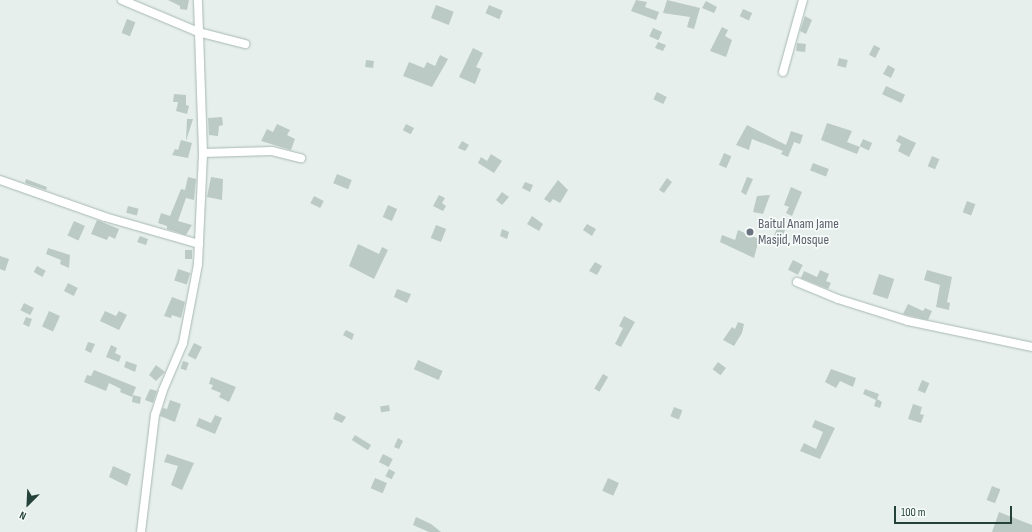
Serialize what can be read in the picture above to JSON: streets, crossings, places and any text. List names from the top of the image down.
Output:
{
  "places": ["Baitul Anam Jame Masjid, Mosque"],
  "scale_bar": "100 m",
  "north": "bottom left"
}
